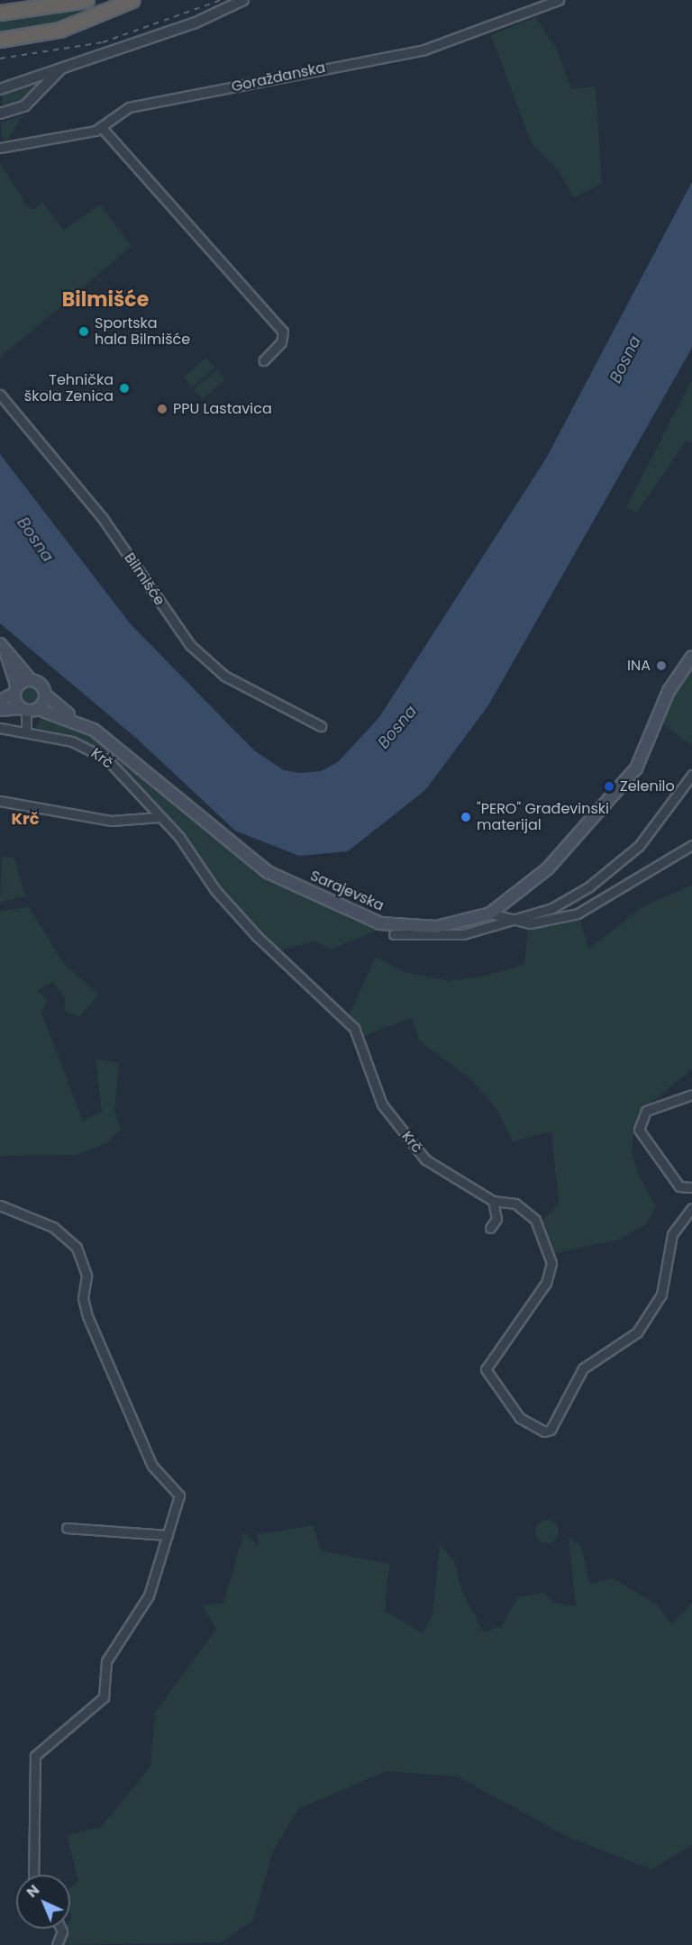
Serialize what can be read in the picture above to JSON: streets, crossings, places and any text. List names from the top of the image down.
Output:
{
  "streets": {
    "main road": ["Sarajevska"],
    "street": ["Goraždanska", "Bilmišće", "Krč"]
  },
  "districts": ["Bilmišće", "Krč"],
  "water": ["Bosna"],
  "places": [
    "Sportska hala Bilmišće",
    "Tehnička škola Zenica",
    "PPU Lastavica",
    "INA",
    "Zelenilo",
    "\"PERO\" Građevinski materijal"
  ],
  "north": "top left"
}
